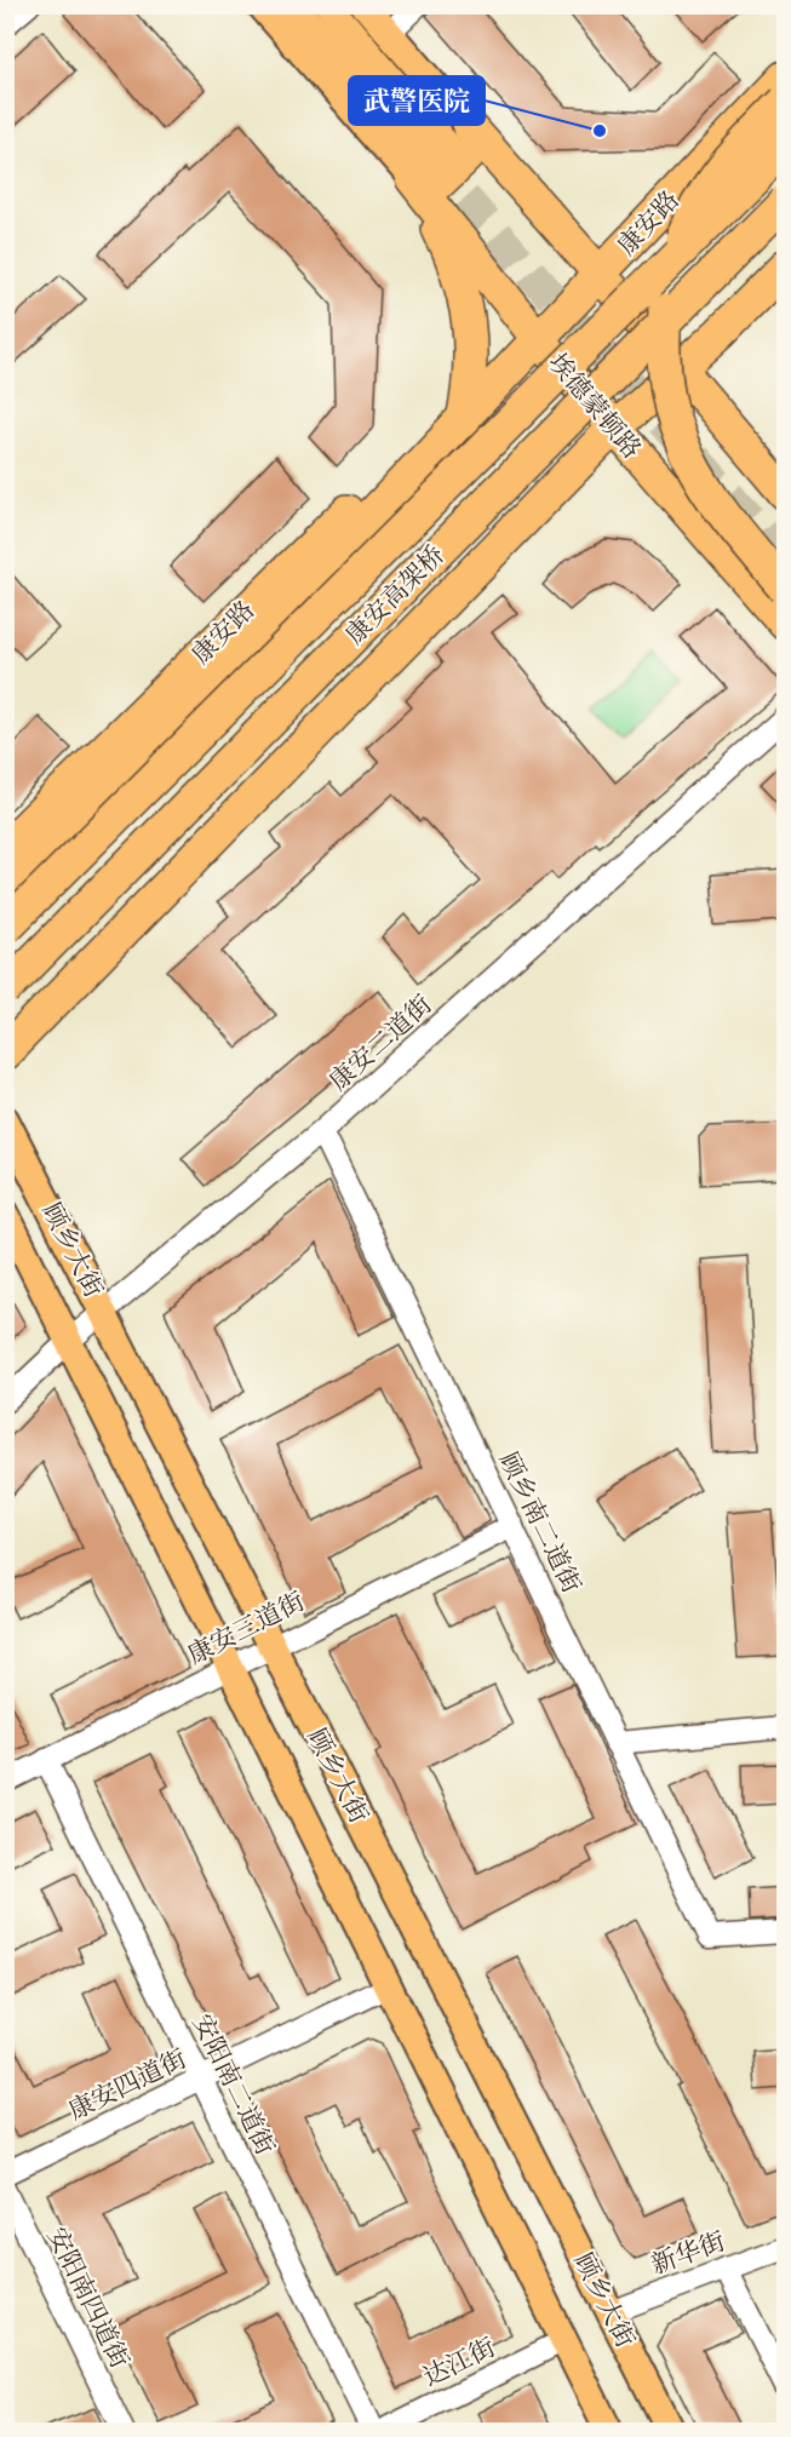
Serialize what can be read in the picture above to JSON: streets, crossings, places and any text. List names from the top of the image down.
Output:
{
  "streets": {
    "highway": ["康安路", "埃德蒙顿路", "康安高架桥"],
    "main road": ["顾乡大街"],
    "street": [
      "康安二道街",
      "顾乡南二道街",
      "康安三道街",
      "康安四道街",
      "安阳南二道街",
      "新华街",
      "安阳南四道街",
      "达江街"
    ]
  },
  "crossings": [
    ["康安路", "埃德蒙顿路"],
    ["康安二道街", "顾乡大街"],
    ["康安二道街", "顾乡南二道街"],
    ["顾乡大街", "康安三道街"],
    ["顾乡大街", "康安四道街"],
    ["顾乡大街", "新华街"],
    ["顾乡大街", "达江街"],
    ["顾乡南二道街", "康安三道街"],
    ["康安三道街", "安阳南二道街"],
    ["康安四道街", "安阳南二道街"]
  ],
  "places": ["武警医院"]
}
